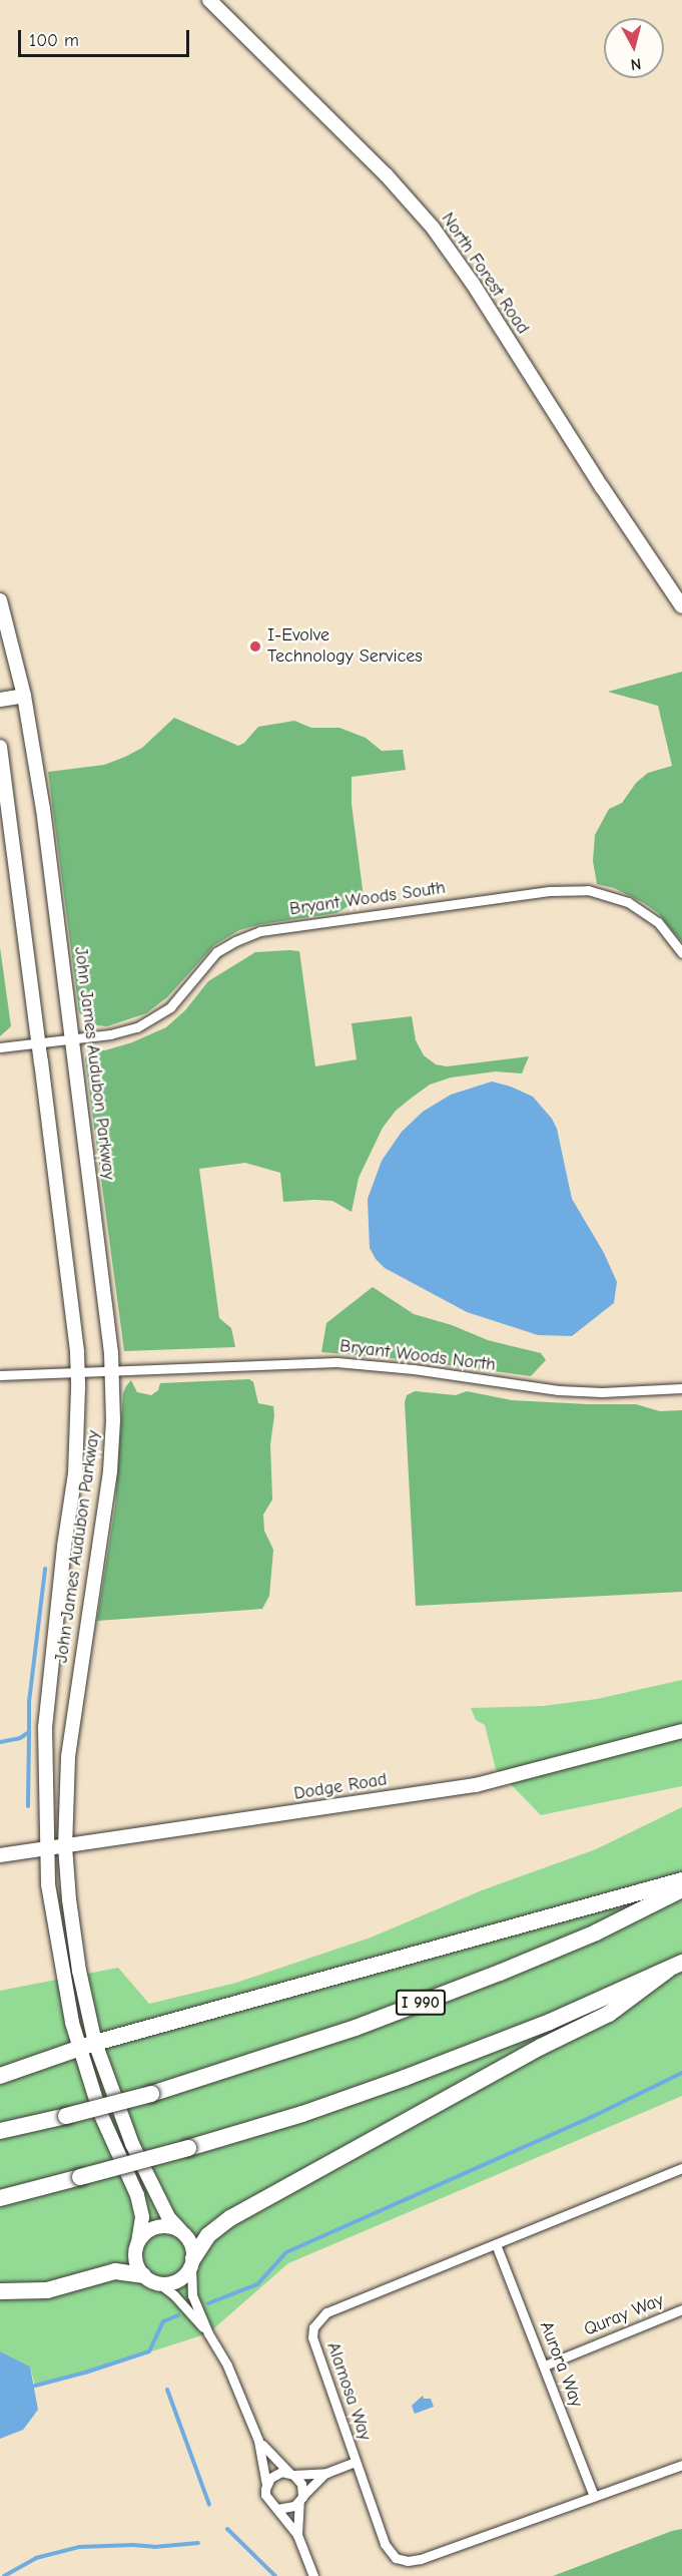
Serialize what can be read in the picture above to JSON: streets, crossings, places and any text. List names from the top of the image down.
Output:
{
  "streets": {
    "highway": ["I 990"],
    "main road": ["North Forest Road", "John James Audubon Parkway", "Dodge Road"],
    "street": [
      "Bryant Woods South",
      "Bryant Woods North",
      "Quray Way",
      "Aurora Way",
      "Alamosa Way"
    ]
  },
  "crossings": [
    ["Bryant Woods South", "John James Audubon Parkway"],
    ["John James Audubon Parkway", "Bryant Woods North"],
    ["John James Audubon Parkway", "Dodge Road"],
    ["Quray Way", "Aurora Way"],
    ["Aurora Way", "Alamosa Way"]
  ],
  "places": ["I-Evolve Technology Services"],
  "scale_bar": "100 m",
  "north": "bottom"
}
